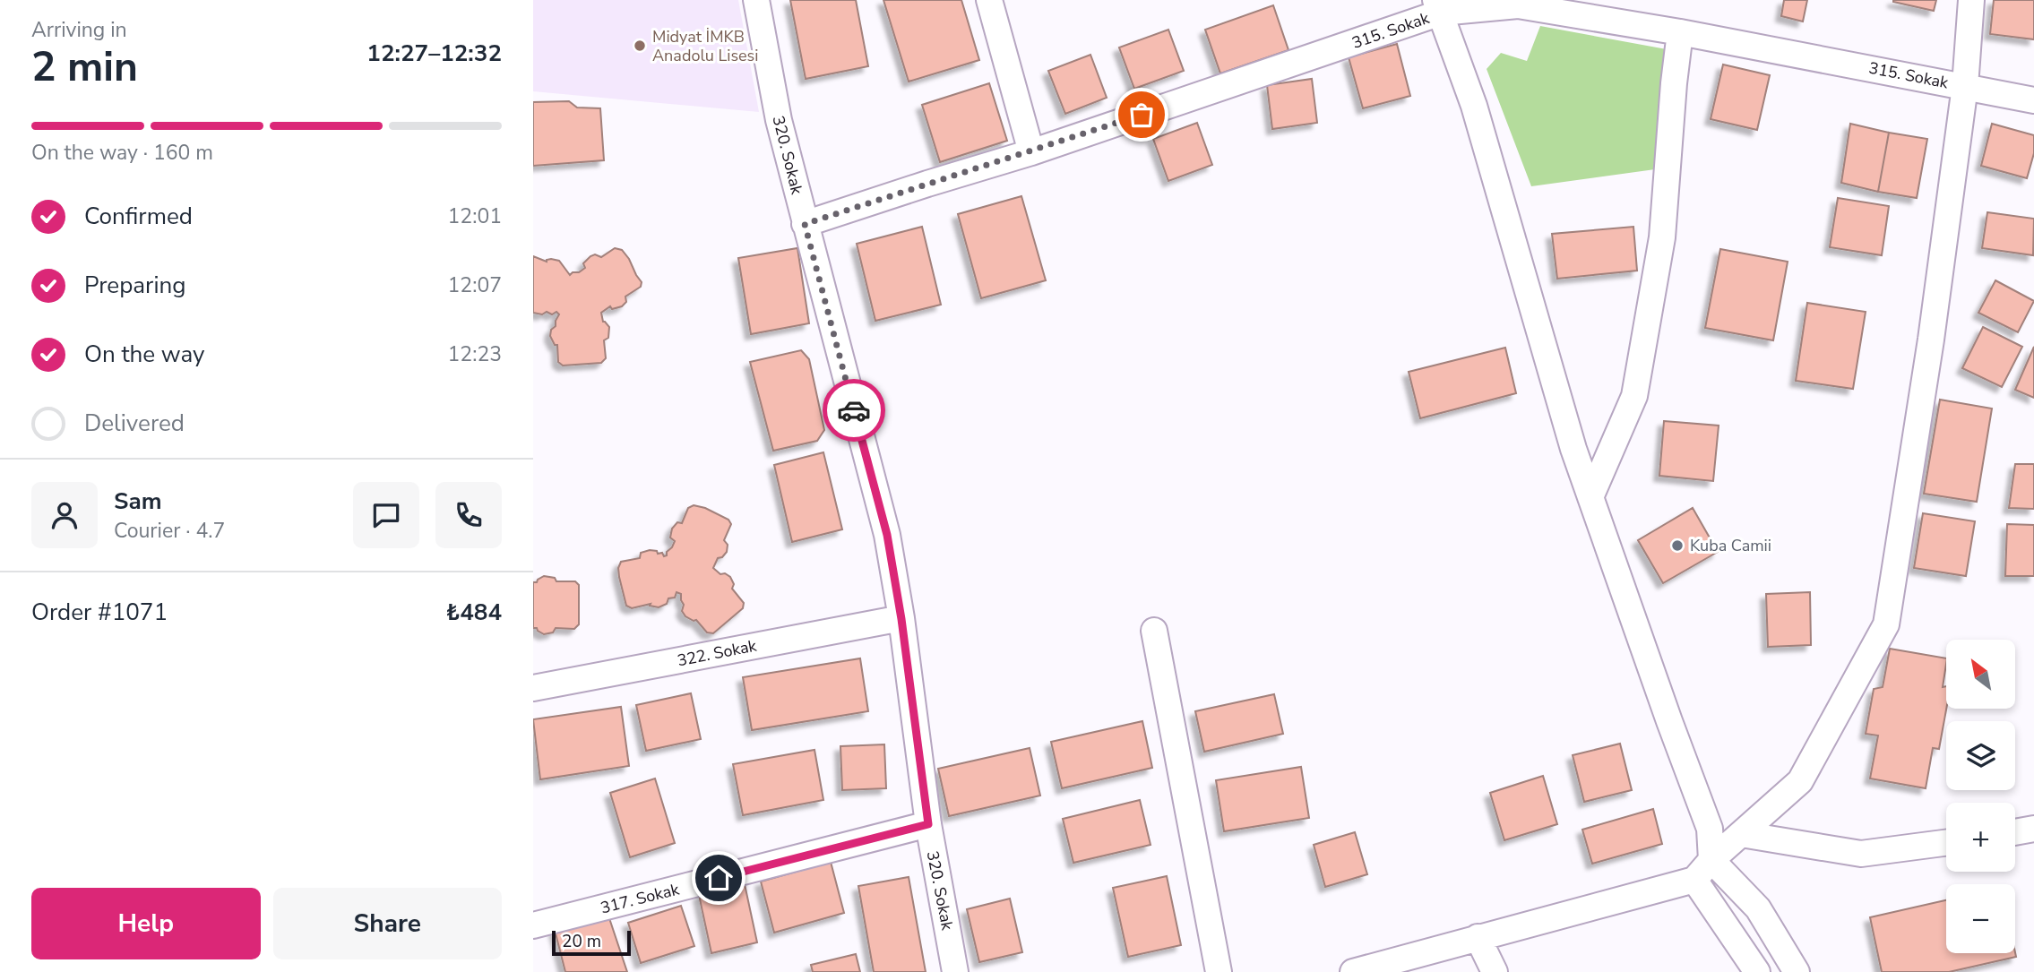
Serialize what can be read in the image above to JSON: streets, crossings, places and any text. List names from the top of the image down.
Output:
{
  "streets": {
    "street": [
      "315. Sokak",
      "320. Sokak",
      "322. Sokak",
      "317. Sokak"
    ]
  },
  "crossings": [
    ["315. Sokak", "320. Sokak"],
    ["320. Sokak", "322. Sokak"],
    ["320. Sokak", "317. Sokak"]
  ],
  "places": ["Midyat İMKB Anadolu Lisesi", "Kuba Camii"],
  "scale_bar": "20 m",
  "north": "top left",
  "page": {
    "heading": ["2 min", "Arriving in", "12:27–12:32"],
    "panel": [
      "Sam",
      "Courier · 4.7",
      "Order #1071",
      "₺484"
    ],
    "bar": "On the way · 160 m",
    "list": [
      ["Confirmed", "12:01"],
      ["Preparing", "12:07"],
      ["On the way", "12:23"],
      "Delivered"
    ],
    "map_buttons": ["+", "−"],
    "buttons": ["Help", "Share"],
    "scale": "20 m"
  }
}
